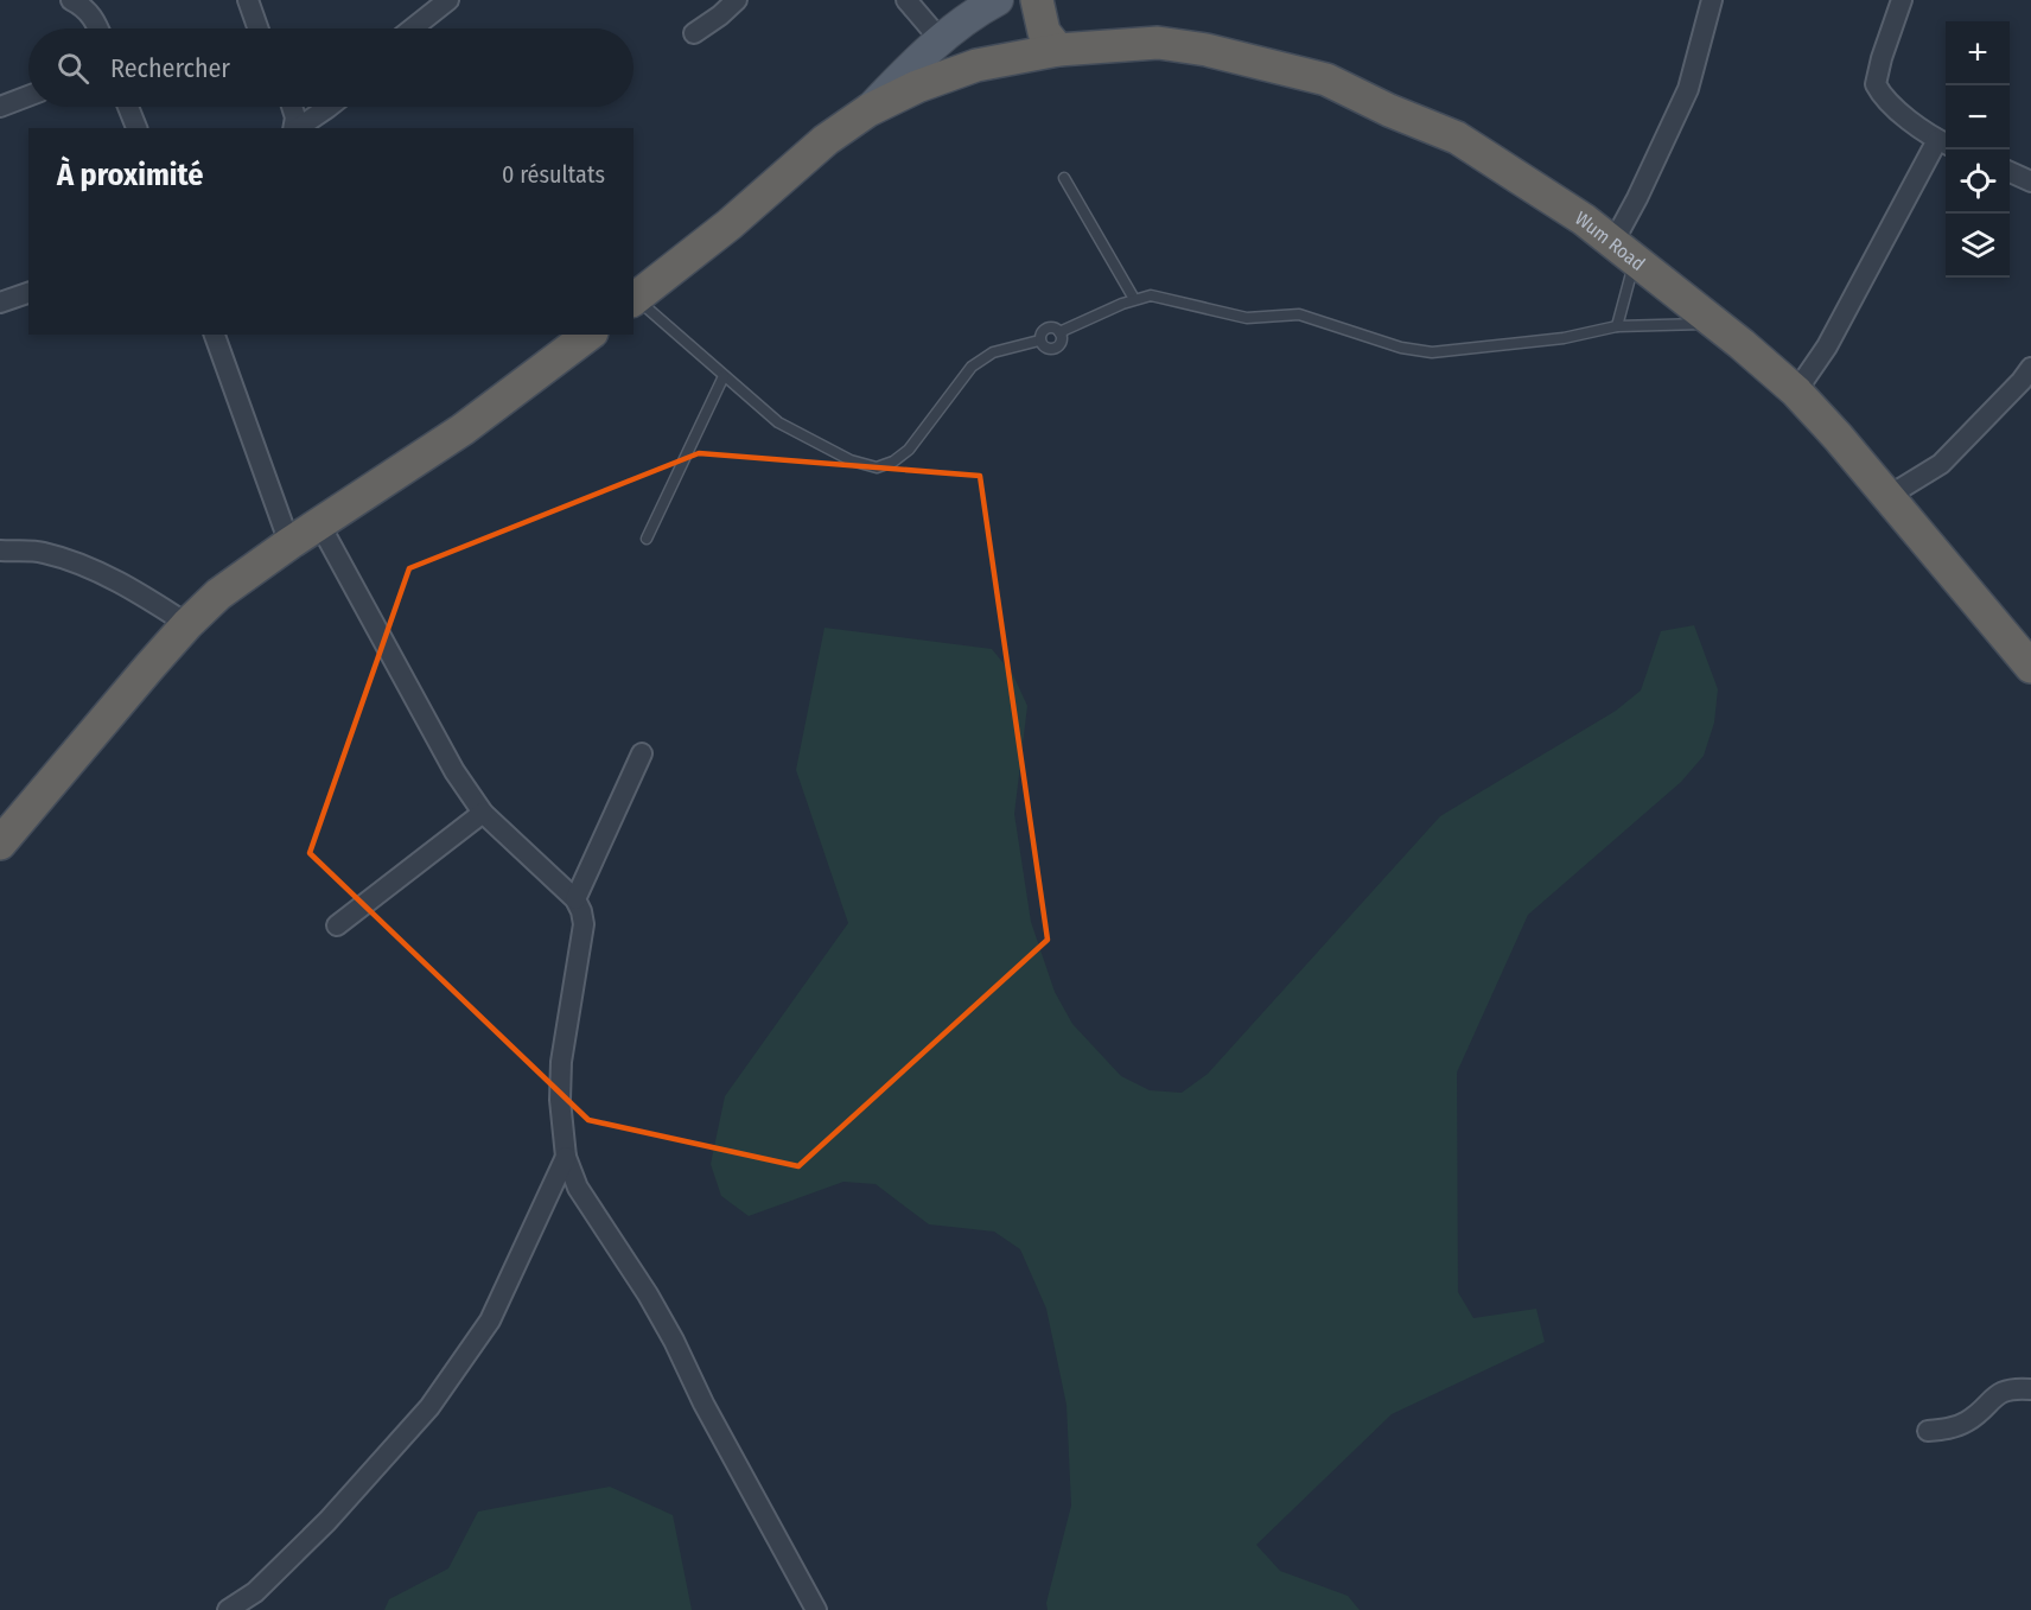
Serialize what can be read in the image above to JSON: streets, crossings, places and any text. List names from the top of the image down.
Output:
{
  "streets": {
    "highway": ["Wum Road"]
  },
  "page": {
    "map_buttons": ["+", "−"],
    "search": "Rechercher",
    "heading": ["À proximité", "0 résultats"]
  }
}
